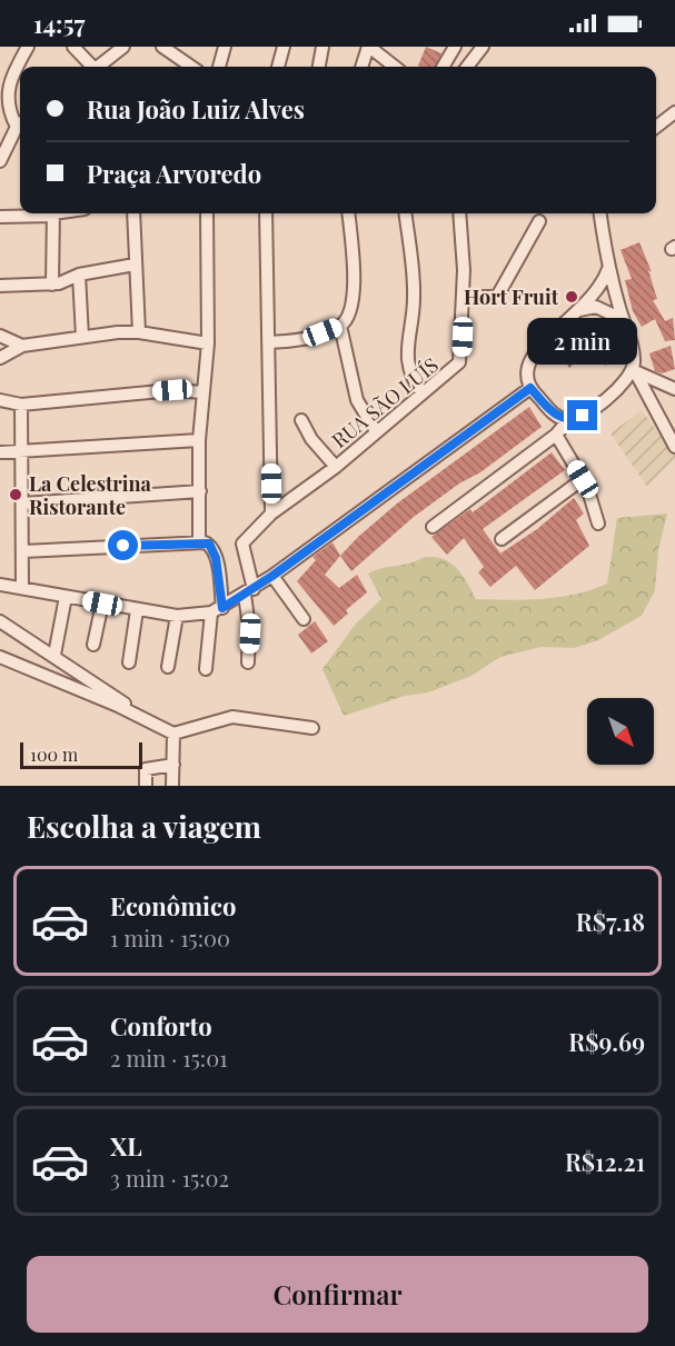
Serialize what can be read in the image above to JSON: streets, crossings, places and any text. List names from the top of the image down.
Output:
{
  "streets": {
    "street": ["RUA SÃO LUÍS"]
  },
  "places": ["Hort Fruit", "La Celestrina Ristorante"],
  "scale_bar": "100 m",
  "north": "bottom right",
  "page": {
    "status": "14:57",
    "banner": ["Rua João Luiz Alves", "Praça Arvoredo"],
    "bubble": "2 min",
    "scale": "100 m",
    "heading": "Escolha a viagem",
    "list": [
      {
        "name": "Econômico",
        "note": "1 min · 15:00",
        "value": "R$7.18"
      },
      {
        "name": "Conforto",
        "note": "2 min · 15:01",
        "value": "R$9.69"
      },
      {
        "name": "XL",
        "note": "3 min · 15:02",
        "value": "R$12.21"
      }
    ],
    "buttons": "Confirmar"
  }
}
